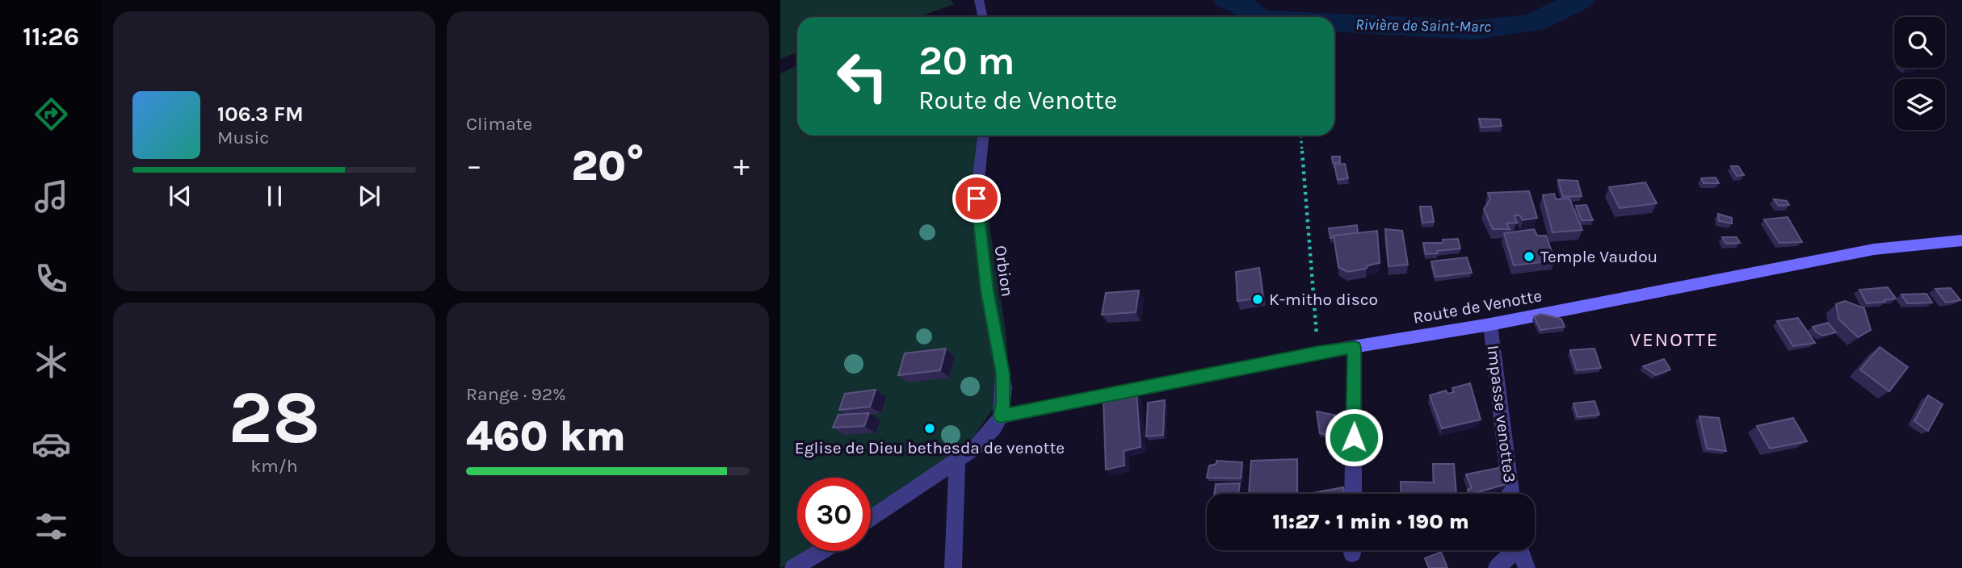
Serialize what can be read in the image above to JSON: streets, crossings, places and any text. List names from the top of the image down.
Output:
{
  "streets": {
    "street": ["Orbion", "Route de Venotte", "Impasse venotte3"]
  },
  "crossings": [
    ["Orbion", "Route de Venotte"],
    ["Route de Venotte", "Impasse venotte3"]
  ],
  "districts": ["VENOTTE"],
  "water": ["Rivière de Saint-Marc"],
  "places": ["Temple Vaudou", "K-mitho disco", "Eglise de Dieu bethesda de venotte"],
  "page": {
    "tabs": "11:26",
    "tile": [
      "Climate",
      ["28", "km/h"],
      ["Range · 92%", "460 km"]
    ],
    "turn": ["20 m", "Route de Venotte"],
    "song": ["106.3 FM", "Music"],
    "heat": ["−", "20°", "+"],
    "limit": "30",
    "trip": "11:27 · 1 min · 190 m"
  }
}
